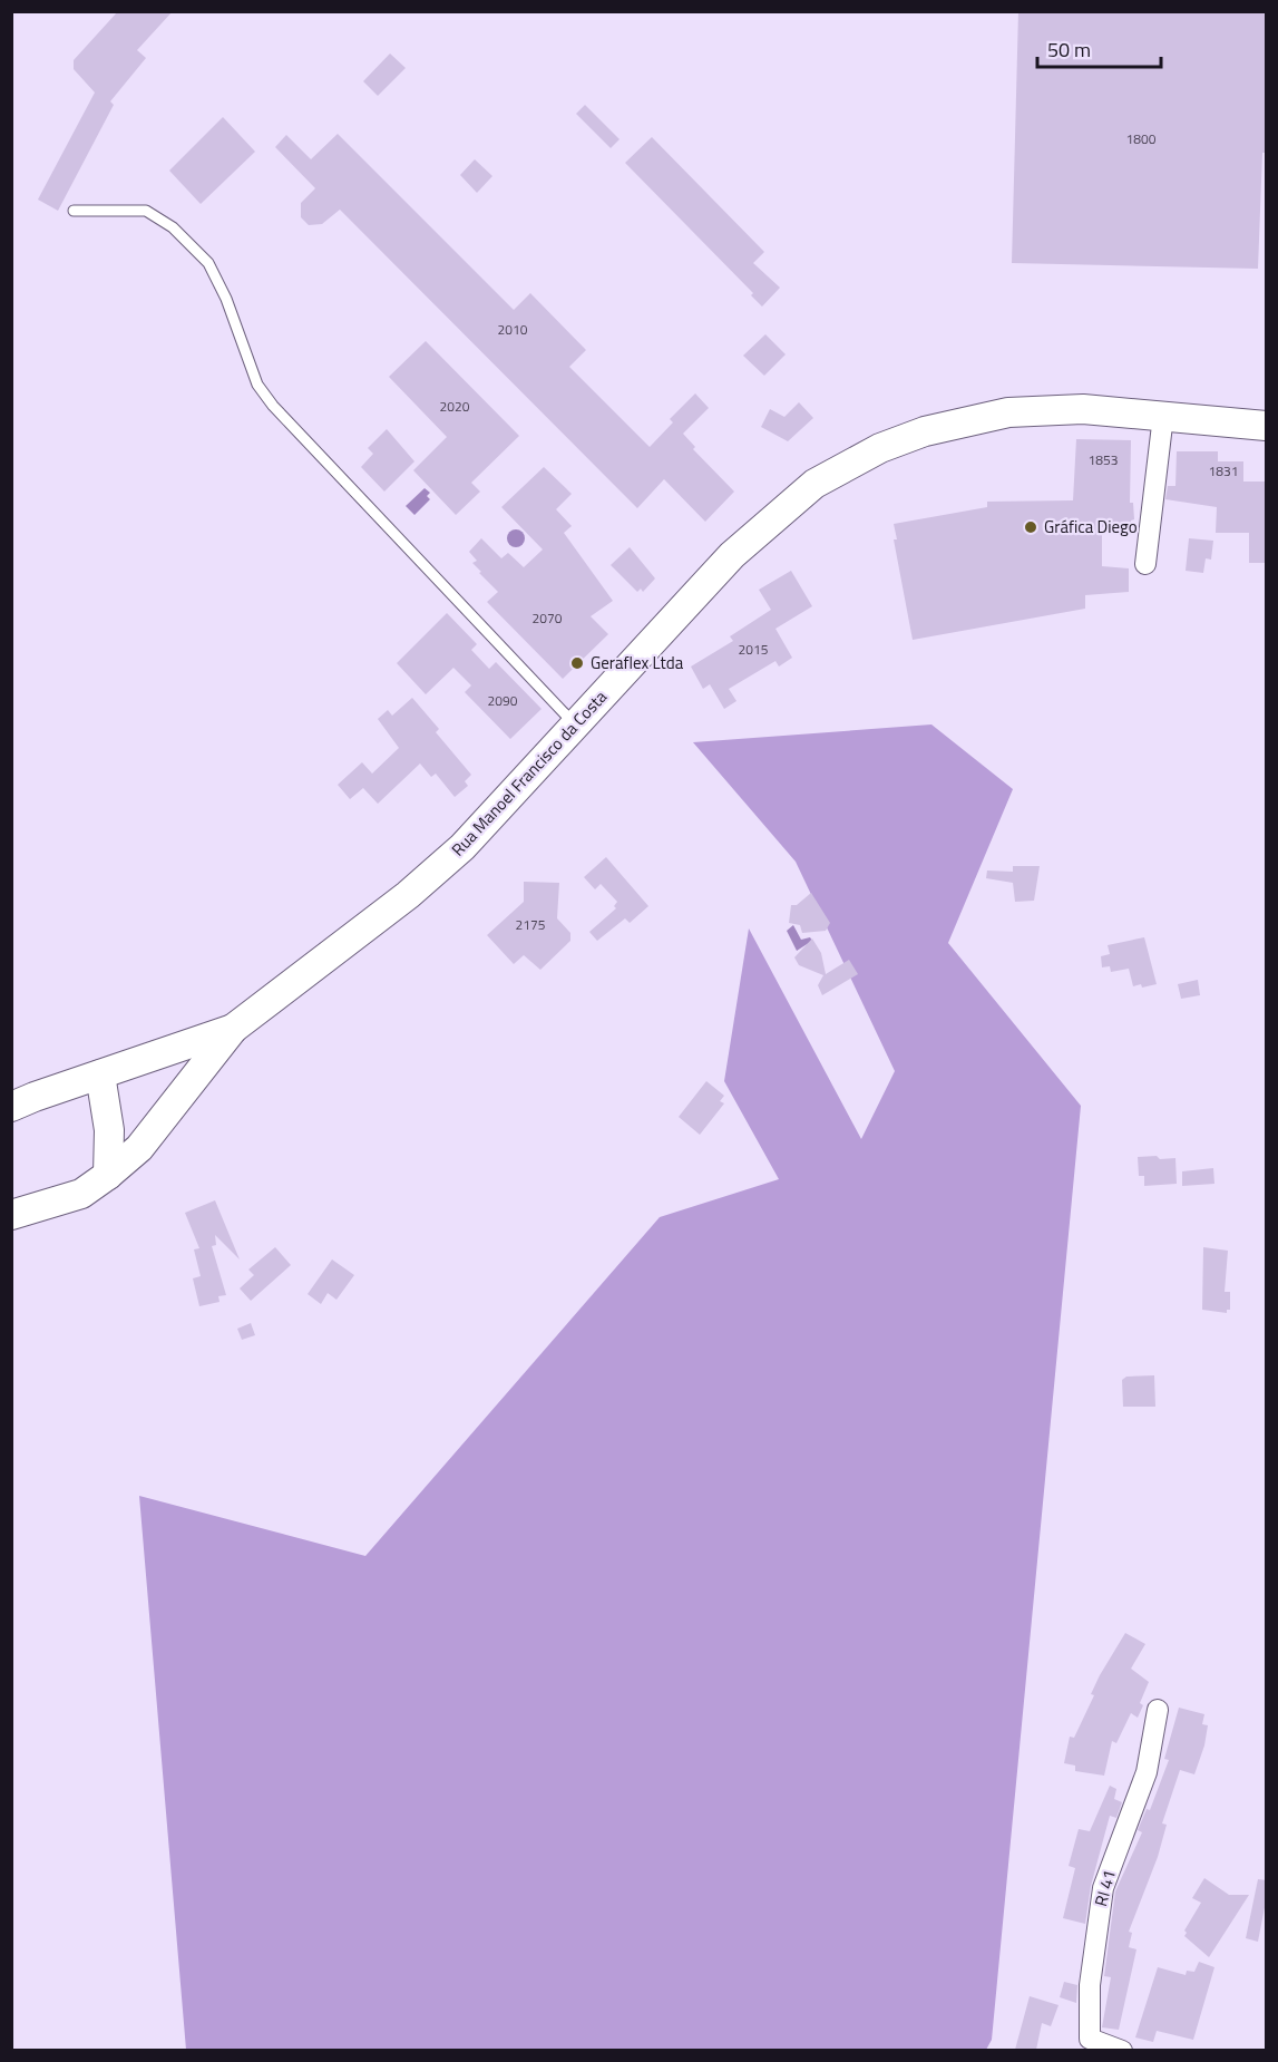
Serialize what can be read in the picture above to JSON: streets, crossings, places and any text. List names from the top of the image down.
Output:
{
  "streets": {
    "main road": ["Rua Manoel Francisco da Costa"],
    "street": ["RI 41"]
  },
  "places": ["Gráfica Diego", "Geraflex Ltda"],
  "house_numbers": [
    "1800",
    "2010",
    "2020",
    "1853",
    "1831",
    "2070",
    "2015",
    "2090",
    "2175"
  ],
  "scale_bar": "50 m"
}
